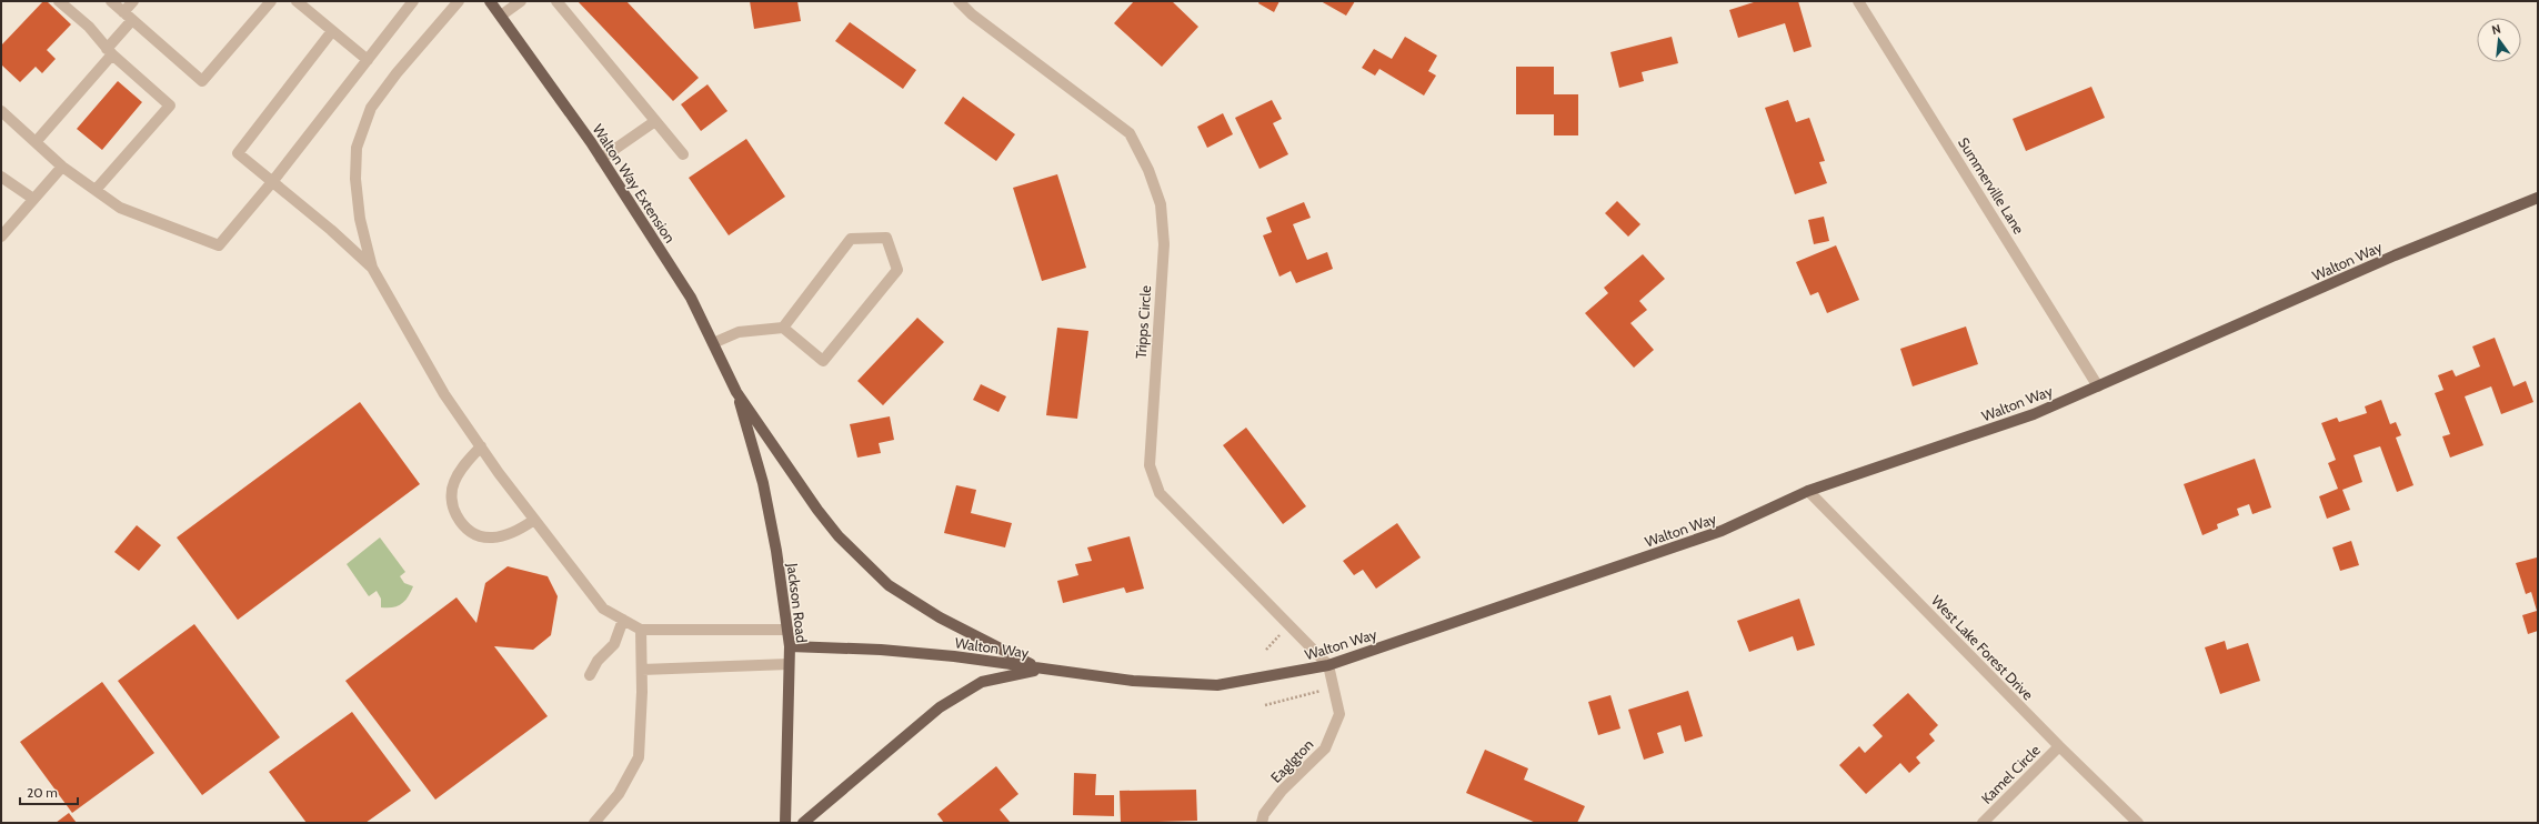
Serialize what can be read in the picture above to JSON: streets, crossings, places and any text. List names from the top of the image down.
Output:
{
  "streets": {
    "main road": ["Walton Way Extension", "Walton Way", "Jackson Road"],
    "street": [
      "Summerville Lane",
      "Tripps Circle",
      "West Lake Forest Drive",
      "Eaglgton",
      "Kamel Circle"
    ]
  },
  "crossings": [
    ["Walton Way Extension", "Jackson Road"],
    ["Summerville Lane", "Walton Way"],
    ["Walton Way", "Tripps Circle"],
    ["Walton Way", "Jackson Road"],
    ["Walton Way", "West Lake Forest Drive"],
    ["Walton Way", "Eaglgton"],
    ["Tripps Circle", "Eaglgton"],
    ["West Lake Forest Drive", "Kamel Circle"]
  ],
  "scale_bar": "20 m",
  "north": "top"
}
